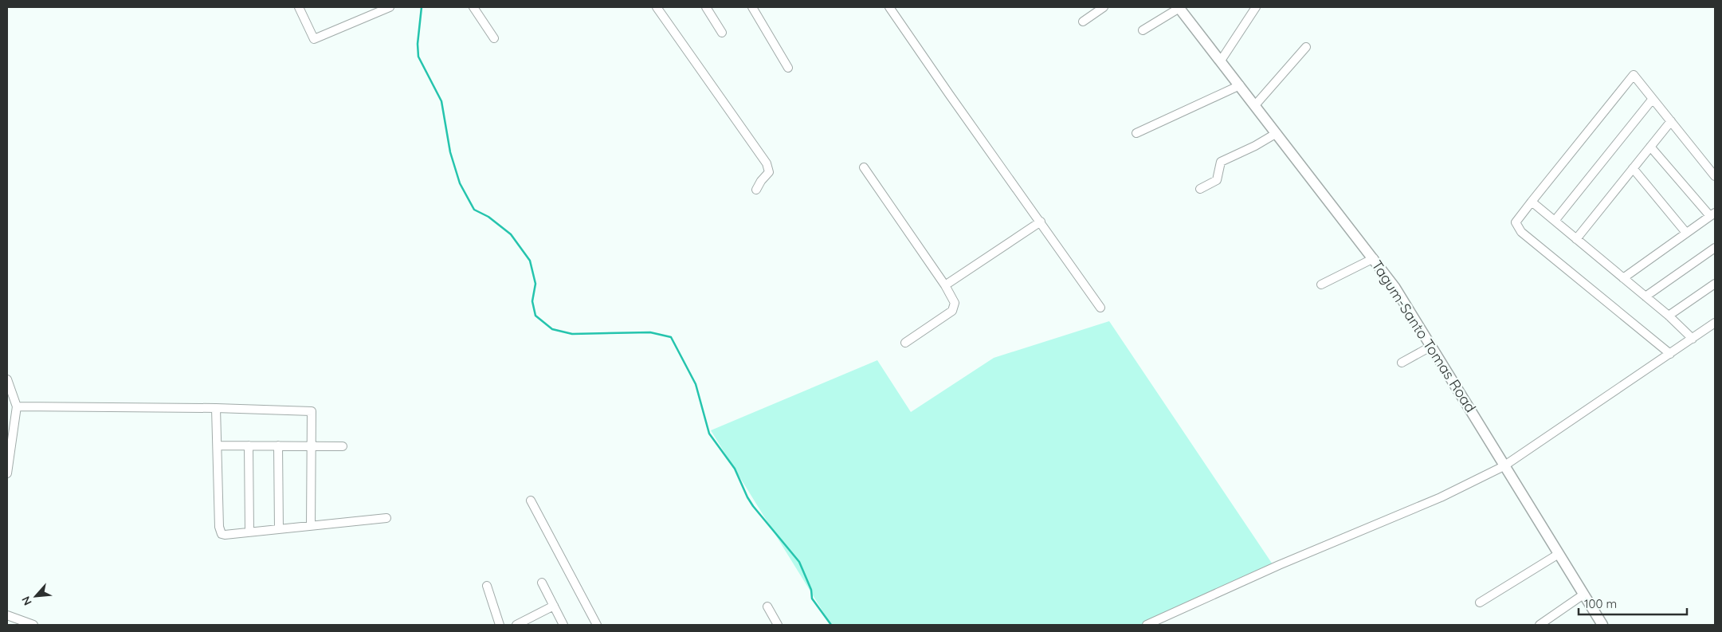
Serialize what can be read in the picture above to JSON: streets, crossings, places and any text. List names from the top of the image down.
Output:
{
  "streets": {
    "main road": ["Tagum-Santo Tomas Road"]
  },
  "scale_bar": "100 m",
  "north": "bottom left"
}
